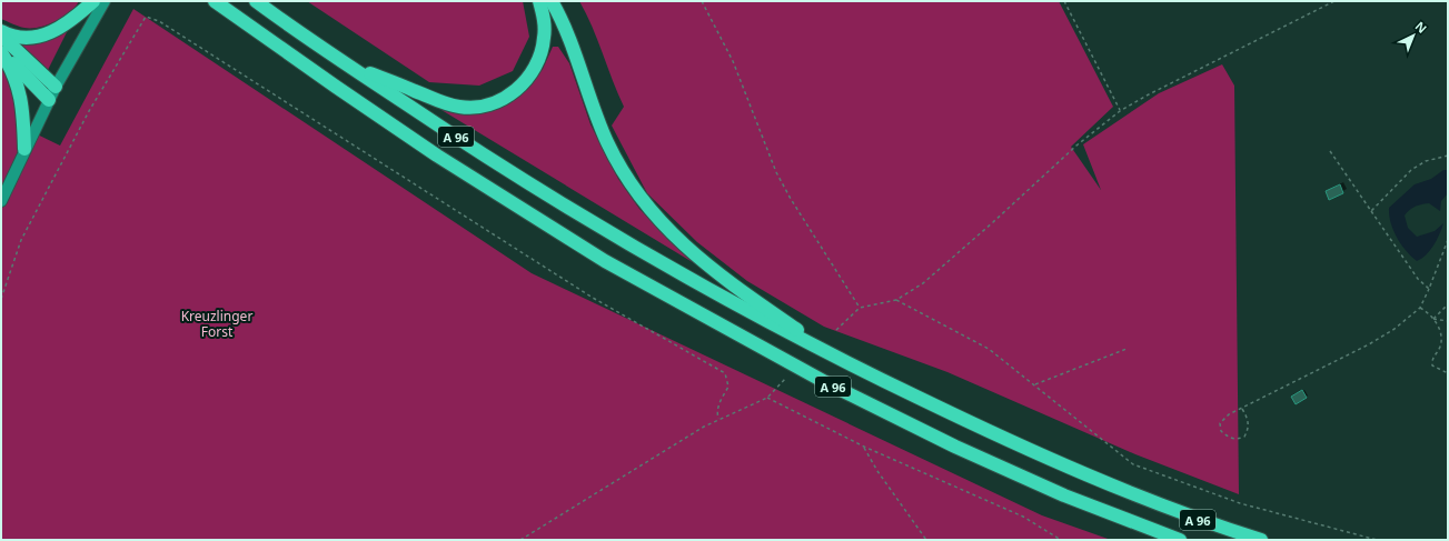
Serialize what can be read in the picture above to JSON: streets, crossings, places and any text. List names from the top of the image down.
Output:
{
  "streets": {
    "highway": ["A 96"]
  },
  "parks": ["Kreuzlinger Forst"],
  "north": "top right"
}
